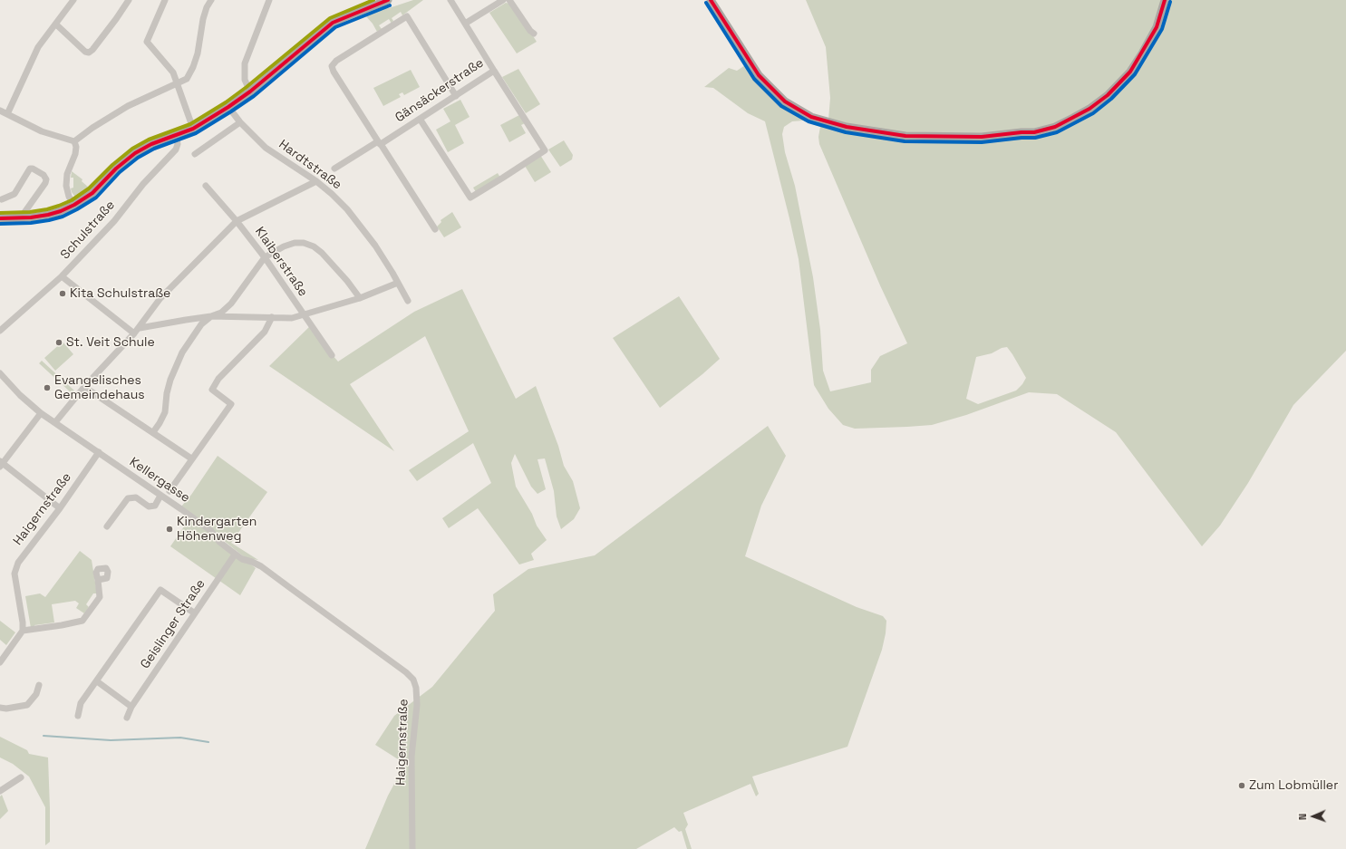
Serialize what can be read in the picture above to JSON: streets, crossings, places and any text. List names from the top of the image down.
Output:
{
  "streets": {
    "street": [
      "Gänsäckerstraße",
      "Hardtstraße",
      "Schulstraße",
      "Klaiberstraße",
      "Kellergasse",
      "Haigernstraße",
      "Geislinger Straße"
    ]
  },
  "crossings": [
    ["Kellergasse", "Haigernstraße"],
    ["Kellergasse", "Geislinger Straße"]
  ],
  "places": [
    "Kita Schulstraße",
    "St. Veit Schule",
    "Evangelisches Gemeindehaus",
    "Kindergarten Höhenweg",
    "Zum Lobmüller"
  ],
  "north": "left"
}
